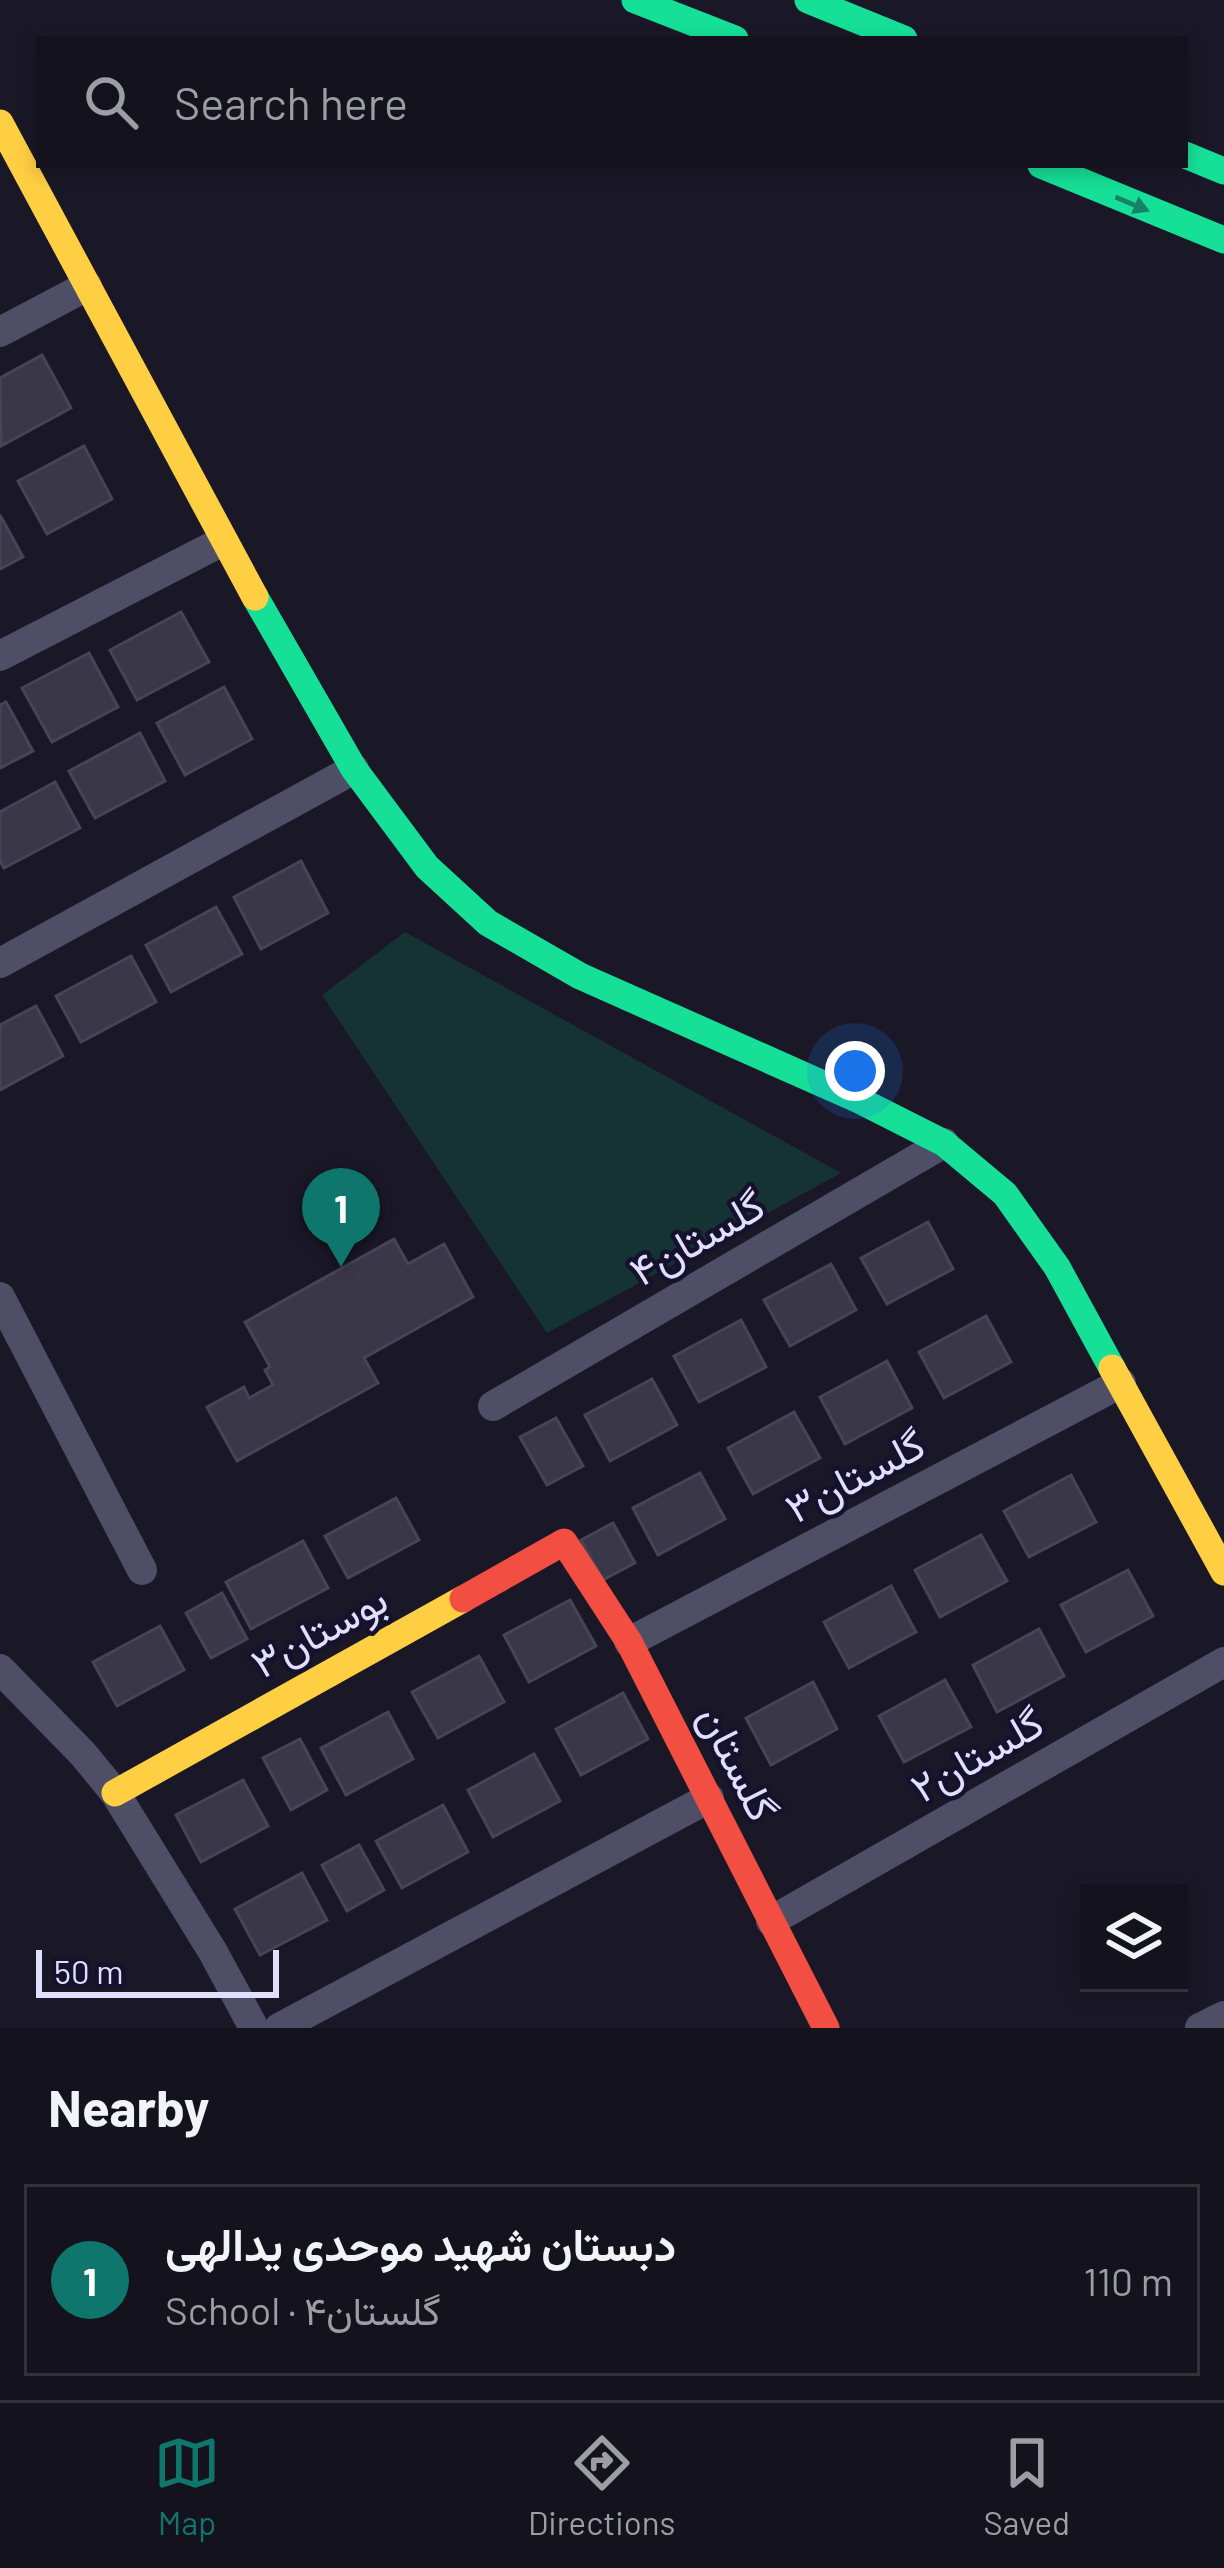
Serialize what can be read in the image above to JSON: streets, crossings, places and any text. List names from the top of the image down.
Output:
{
  "streets": {
    "street": [
      "گلستان۴",
      "گلستان۳",
      "بوستان۳",
      "گلستان۲",
      "گلستان"
    ]
  },
  "crossings": [
    ["گلستان۳", "گلستان"],
    ["بوستان۳", "گلستان"],
    ["گلستان۲", "گلستان"]
  ],
  "scale_bar": "50 m",
  "page": {
    "search": "Search here",
    "pins": "1",
    "scale": "50 m",
    "heading": "Nearby",
    "list": [
      {
        "mark": "1",
        "name": "دبستان شهید موحدی یدالهی",
        "note": "School · گلستان۴",
        "value": "110 m"
      }
    ],
    "nav": ["Map", "Directions", "Saved"]
  }
}
